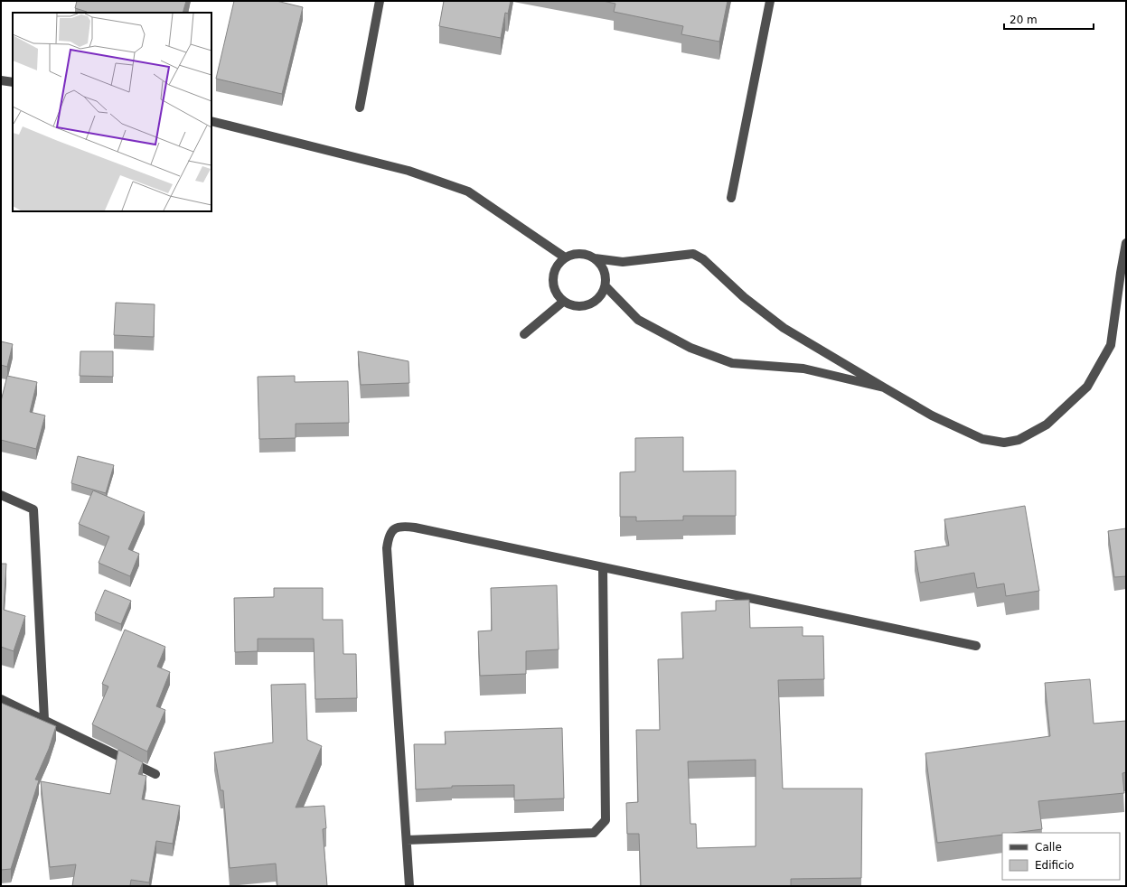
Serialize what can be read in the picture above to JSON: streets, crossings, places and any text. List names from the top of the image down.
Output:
{
  "legend": ["Calle", "Edificio"],
  "scale_bar": "20 m"
}
